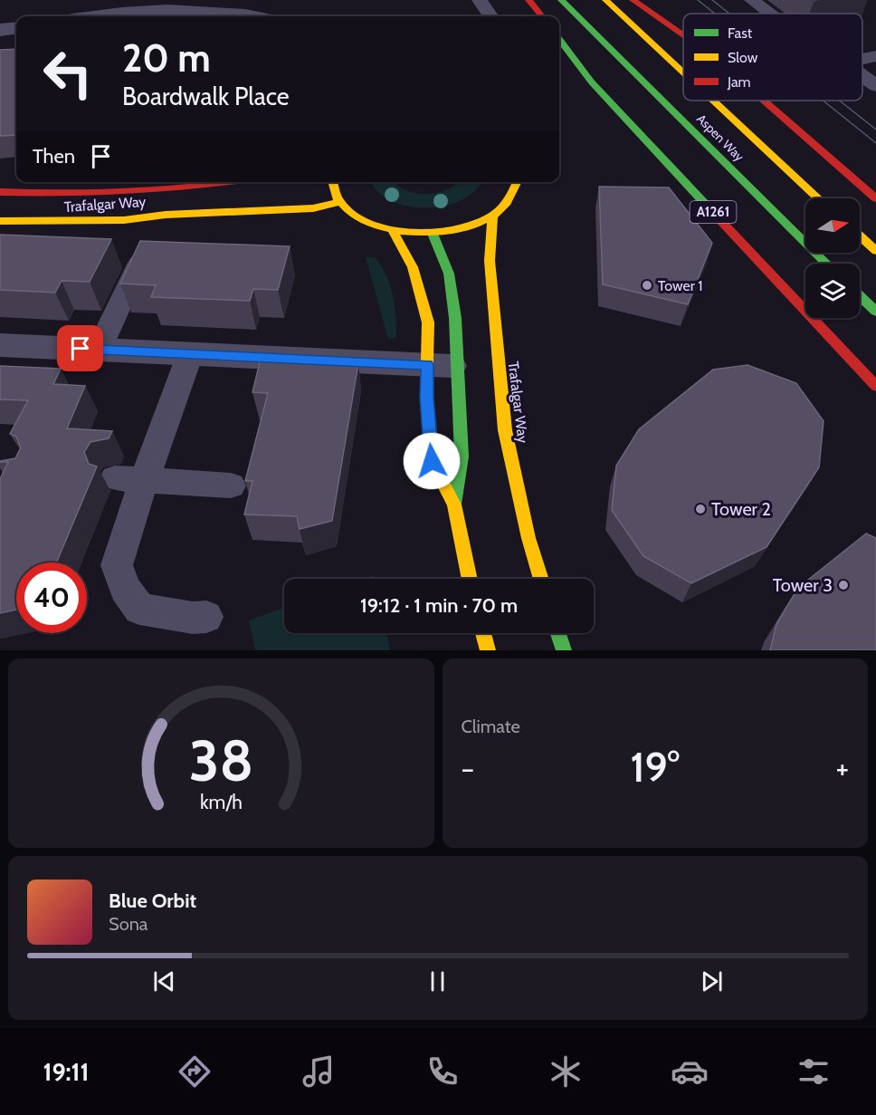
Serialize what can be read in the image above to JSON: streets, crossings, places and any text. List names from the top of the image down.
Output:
{
  "streets": {
    "main road": ["Aspen Way", "Trafalgar Way", "A1261"]
  },
  "places": ["Tower 1", "Tower 2", "Tower 3"],
  "legend": ["Fast", "Slow", "Jam"],
  "north": "right",
  "page": {
    "turn": ["20 m", "Boardwalk Place"],
    "then": "Then",
    "limit": "40",
    "trip": "19:12 · 1 min · 70 m",
    "tile": "Climate",
    "heat": ["−", "19°", "+"],
    "song": ["Blue Orbit", "Sona"],
    "tabs": "19:11",
    "gauge": ["38", "km/h"]
  }
}
